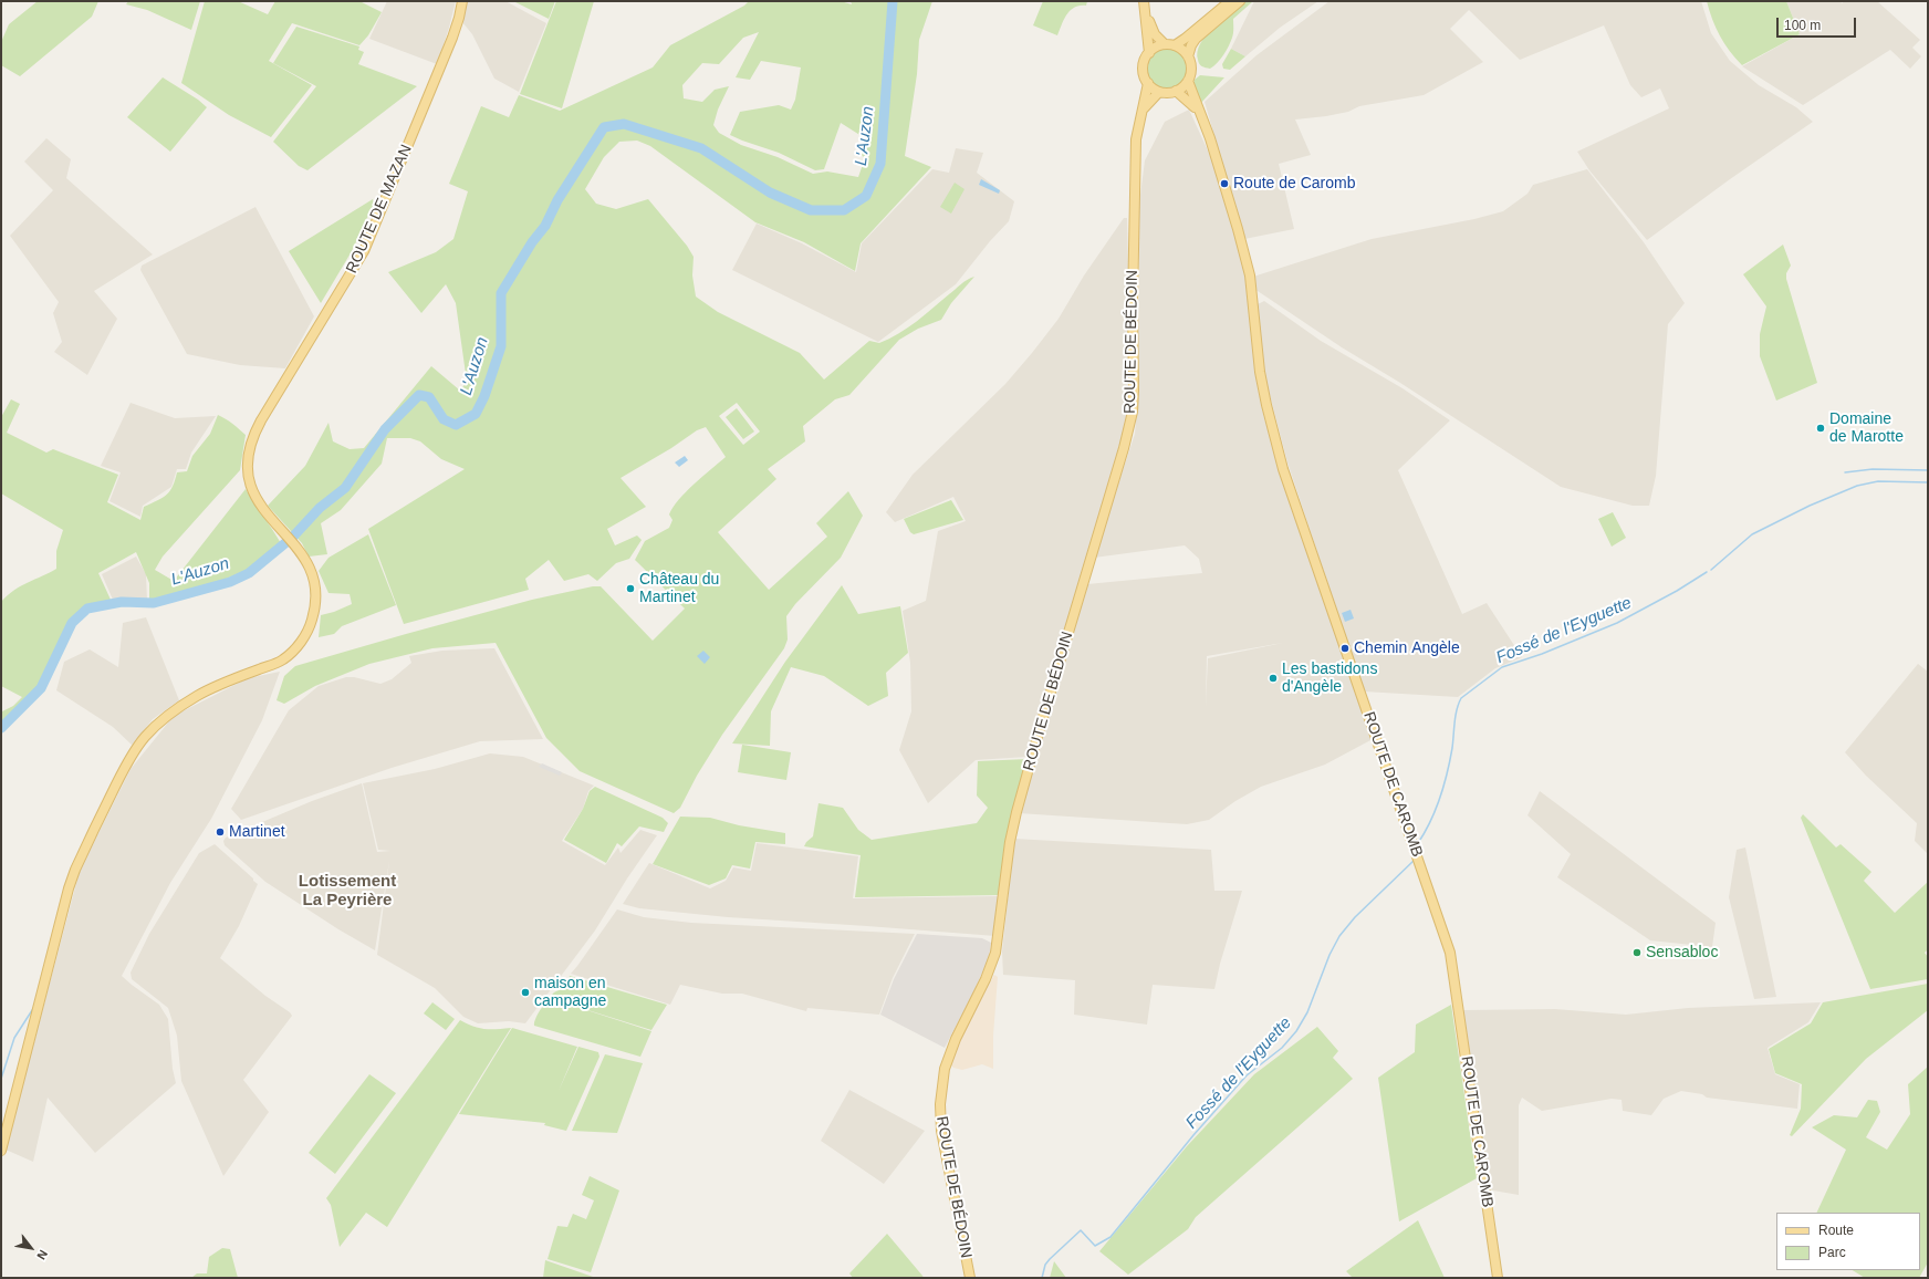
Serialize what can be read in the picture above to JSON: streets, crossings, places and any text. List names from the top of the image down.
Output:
{
  "streets": {
    "main road": ["ROUTE DE MAZAN", "ROUTE DE BÉDOIN", "ROUTE DE CAROMB"]
  },
  "districts": ["Lotissement La Peyrière"],
  "water": ["L'Auzon", "Fossé de l'Eyguette"],
  "places": [
    "Route de Caromb",
    "Domaine de Marotte",
    "Château du Martinet",
    "Chemin Angèle",
    "Les bastidons d'Angèle",
    "Martinet",
    "Sensabloc",
    "maison en campagne"
  ],
  "legend": ["Route", "Parc"],
  "scale_bar": "100 m",
  "north": "bottom right"
}
